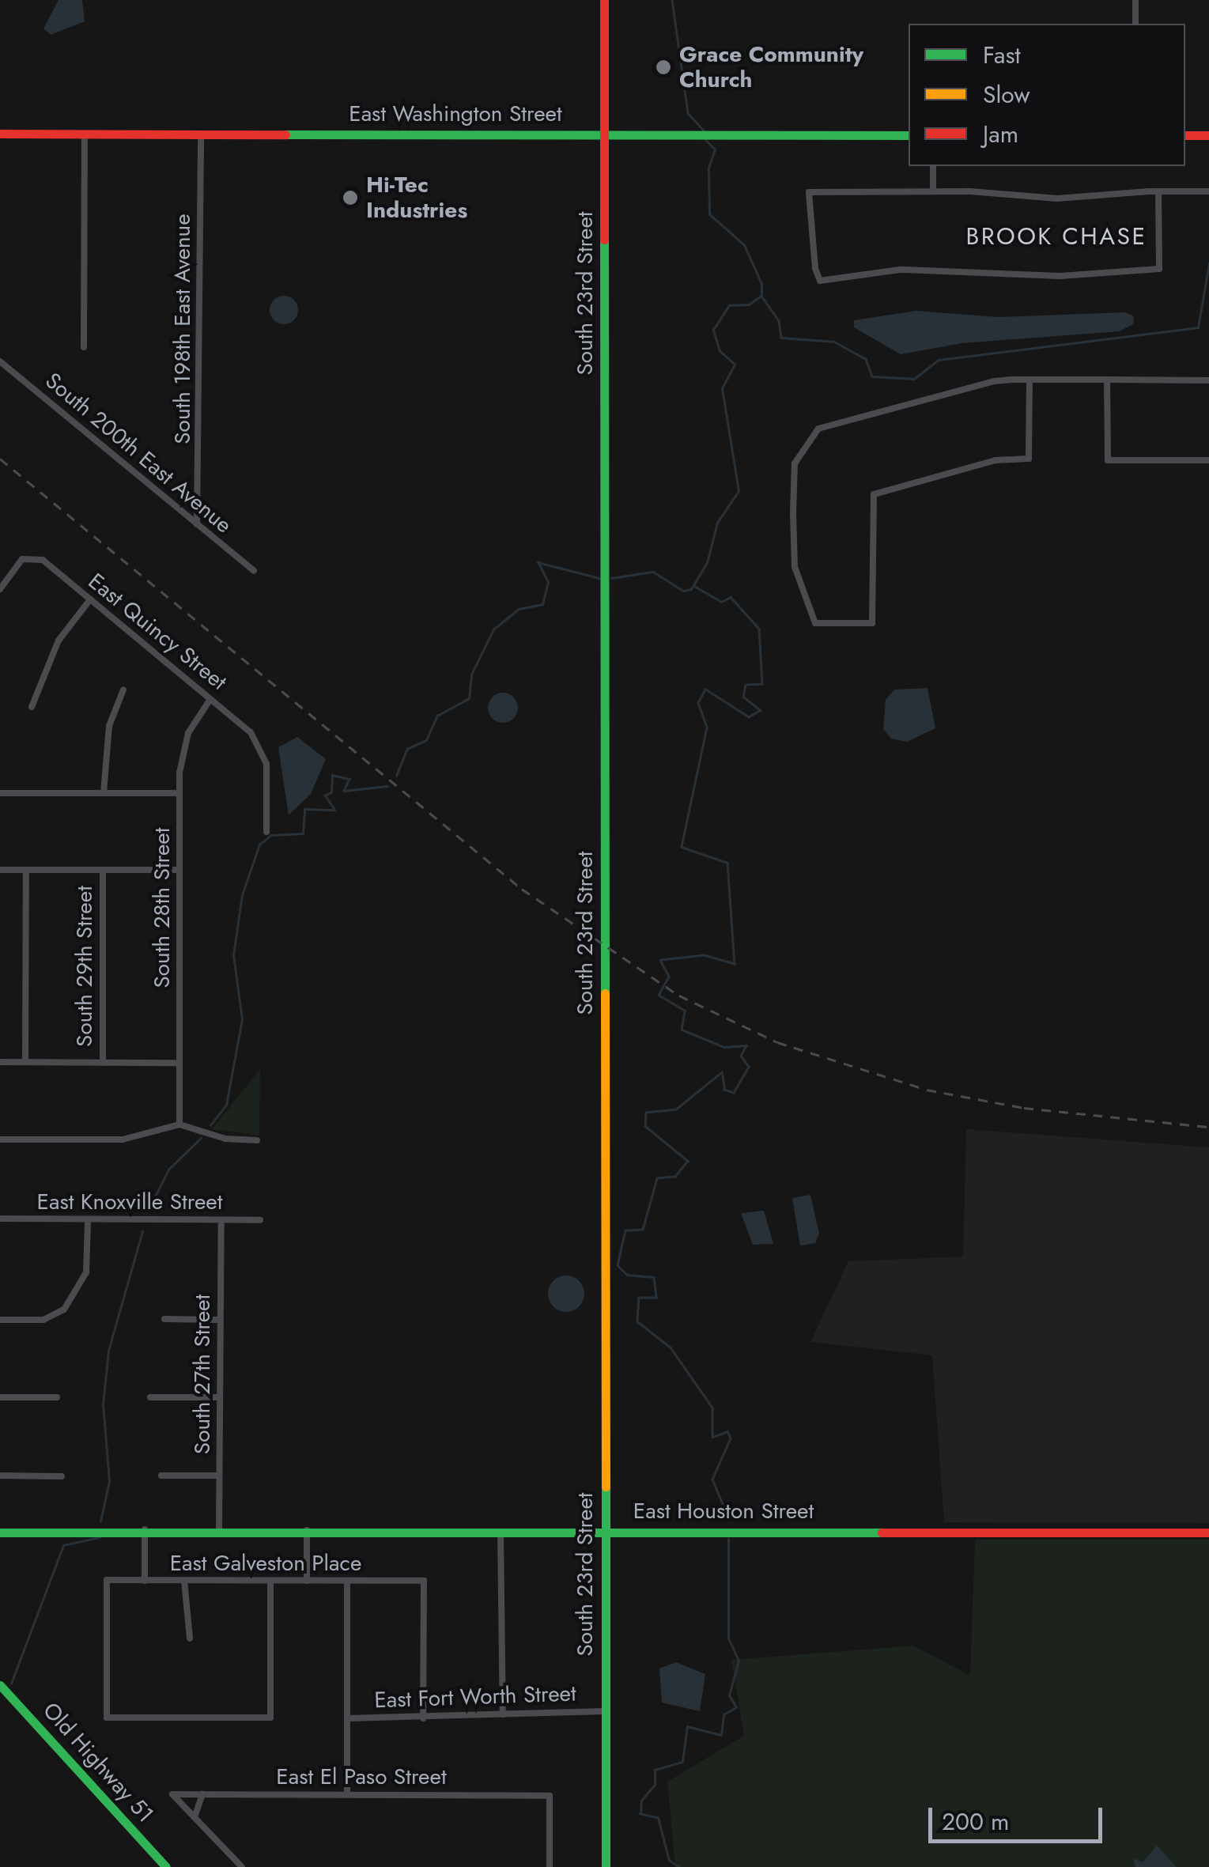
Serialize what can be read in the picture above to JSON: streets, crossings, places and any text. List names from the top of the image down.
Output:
{
  "streets": {
    "street": [
      "East Washington Street",
      "South 23rd Street",
      "South 198th East Avenue",
      "South 200th East Avenue",
      "East Quincy Street",
      "South 28th Street",
      "South 29th Street",
      "East Knoxville Street",
      "South 27th Street",
      "East Houston Street",
      "East Galveston Place",
      "East Fort Worth Street",
      "Old Highway 51",
      "East El Paso Street"
    ]
  },
  "crossings": [
    ["East Washington Street", "South 23rd Street"],
    ["East Washington Street", "South 198th East Avenue"],
    ["South 23rd Street", "East Houston Street"],
    ["South 23rd Street", "East Fort Worth Street"],
    ["South 198th East Avenue", "South 200th East Avenue"],
    ["East Quincy Street", "South 28th Street"],
    ["East Knoxville Street", "South 27th Street"],
    ["South 27th Street", "East Houston Street"],
    ["East Galveston Place", "East Fort Worth Street"]
  ],
  "districts": ["BROOK CHASE"],
  "places": ["Grace Community Church", "Hi-Tec Industries"],
  "legend": ["Fast", "Slow", "Jam"],
  "scale_bar": "200 m"
}
